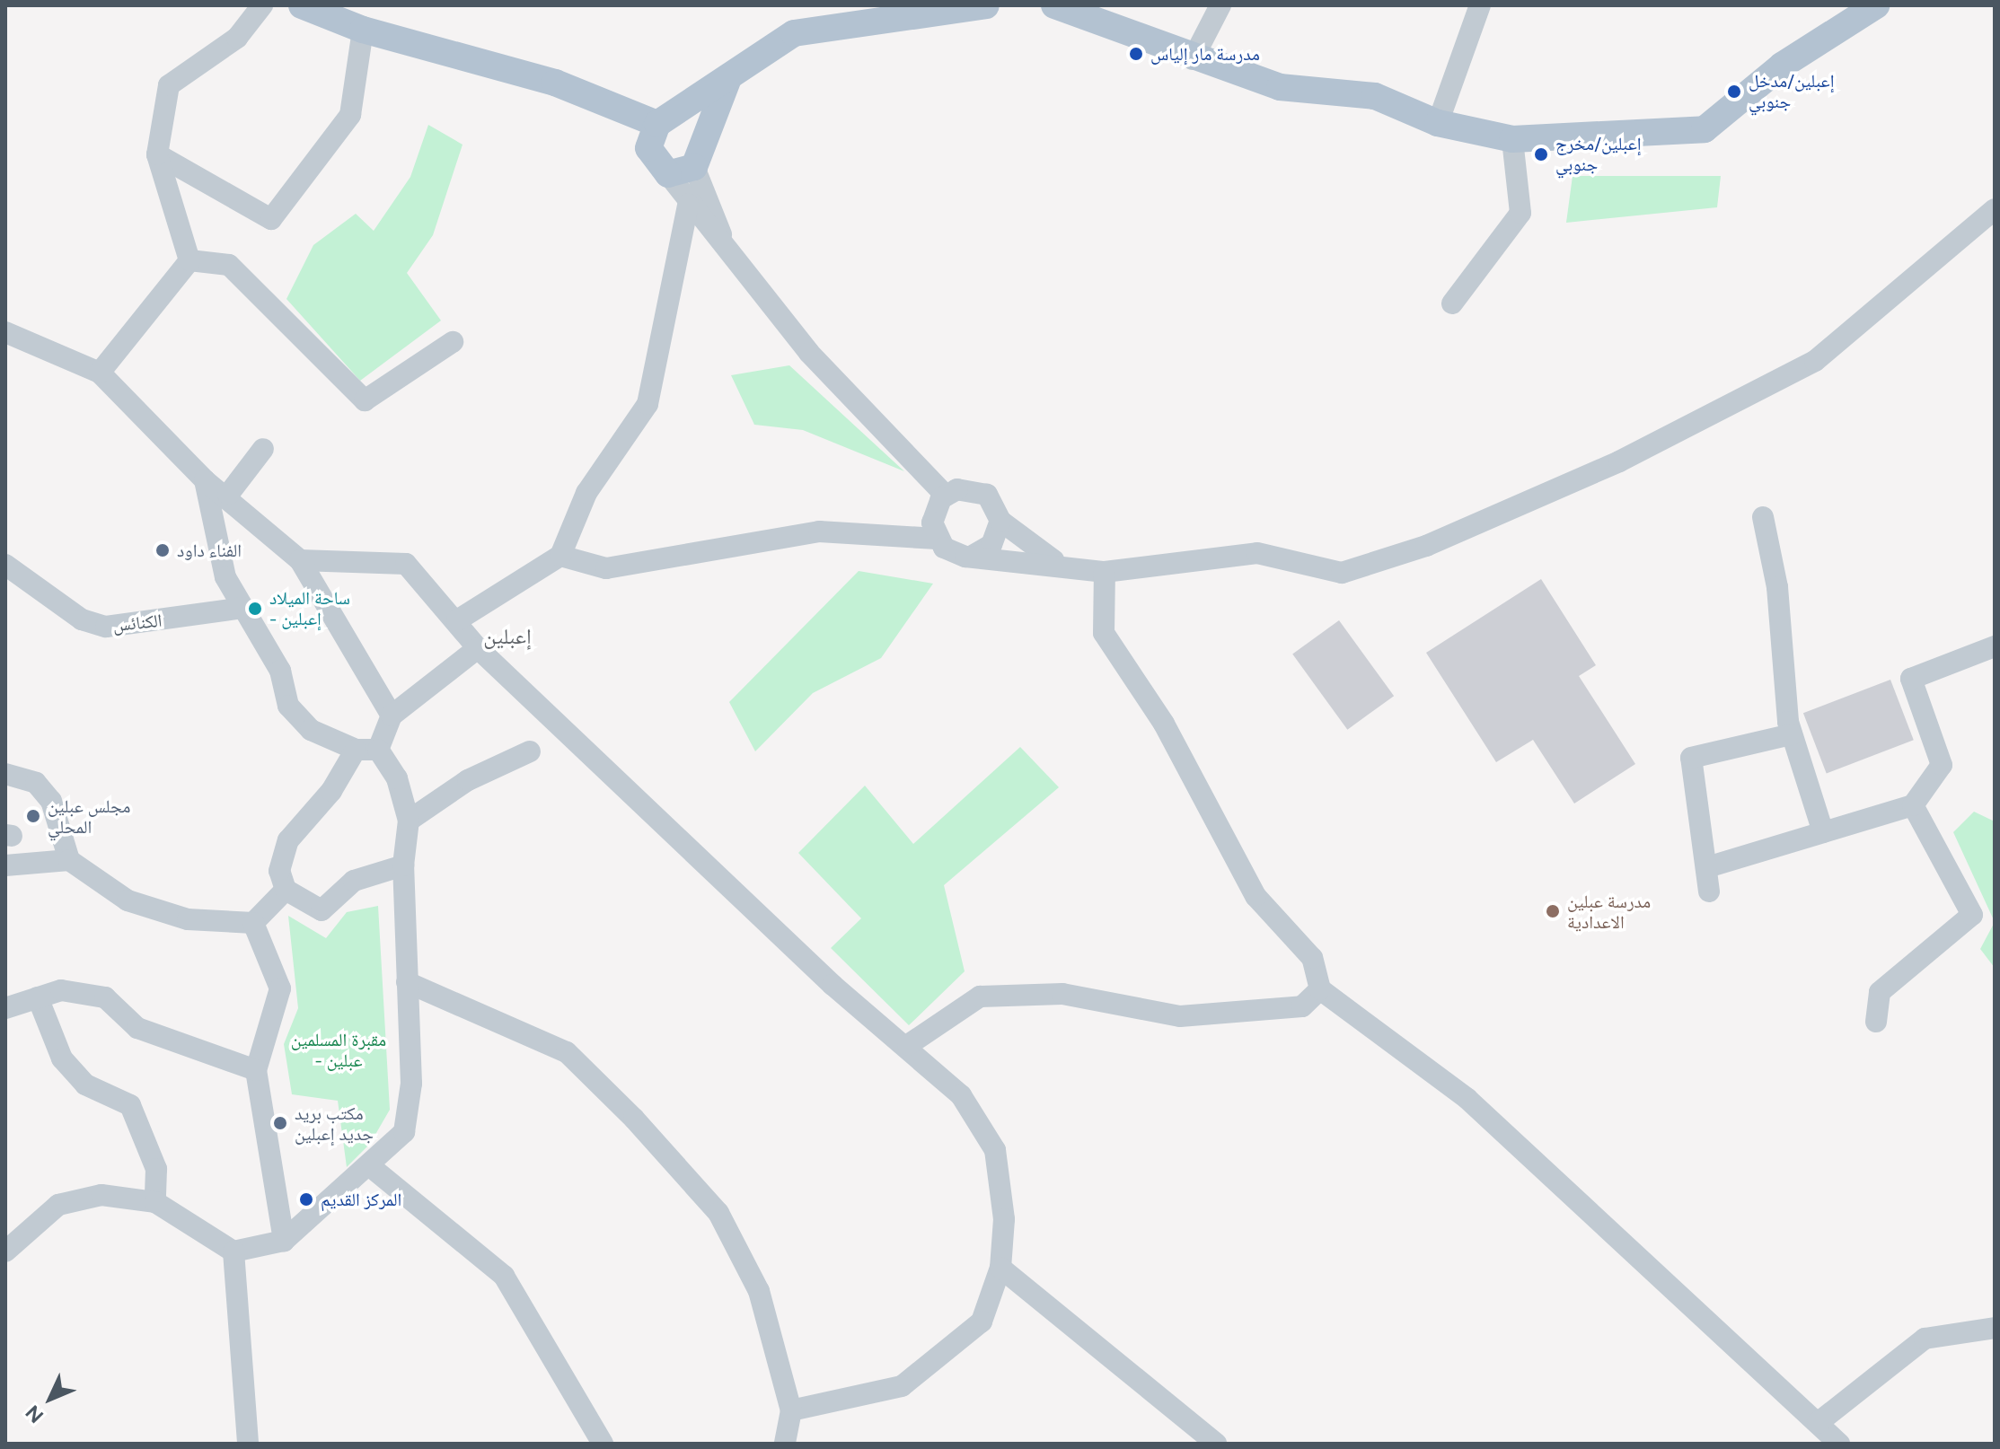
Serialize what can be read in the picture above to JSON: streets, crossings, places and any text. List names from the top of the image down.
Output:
{
  "streets": {
    "street": ["الكنائس"]
  },
  "districts": ["إعبلين"],
  "parks": ["مقبرة المسلمين - عبلين"],
  "places": [
    "مدرسة مار إلياس",
    "إعبلين/مدخل جنوبي",
    "إعبلين/مخرج جنوبي",
    "الفناء داود",
    "ساحة الميلاد - إعبلين",
    "مجلس عبلين المحلي",
    "مدرسة عبلين الاعدادية",
    "مكتب بريد جديد إعبلين",
    "المركز القديم"
  ],
  "north": "bottom left"
}
